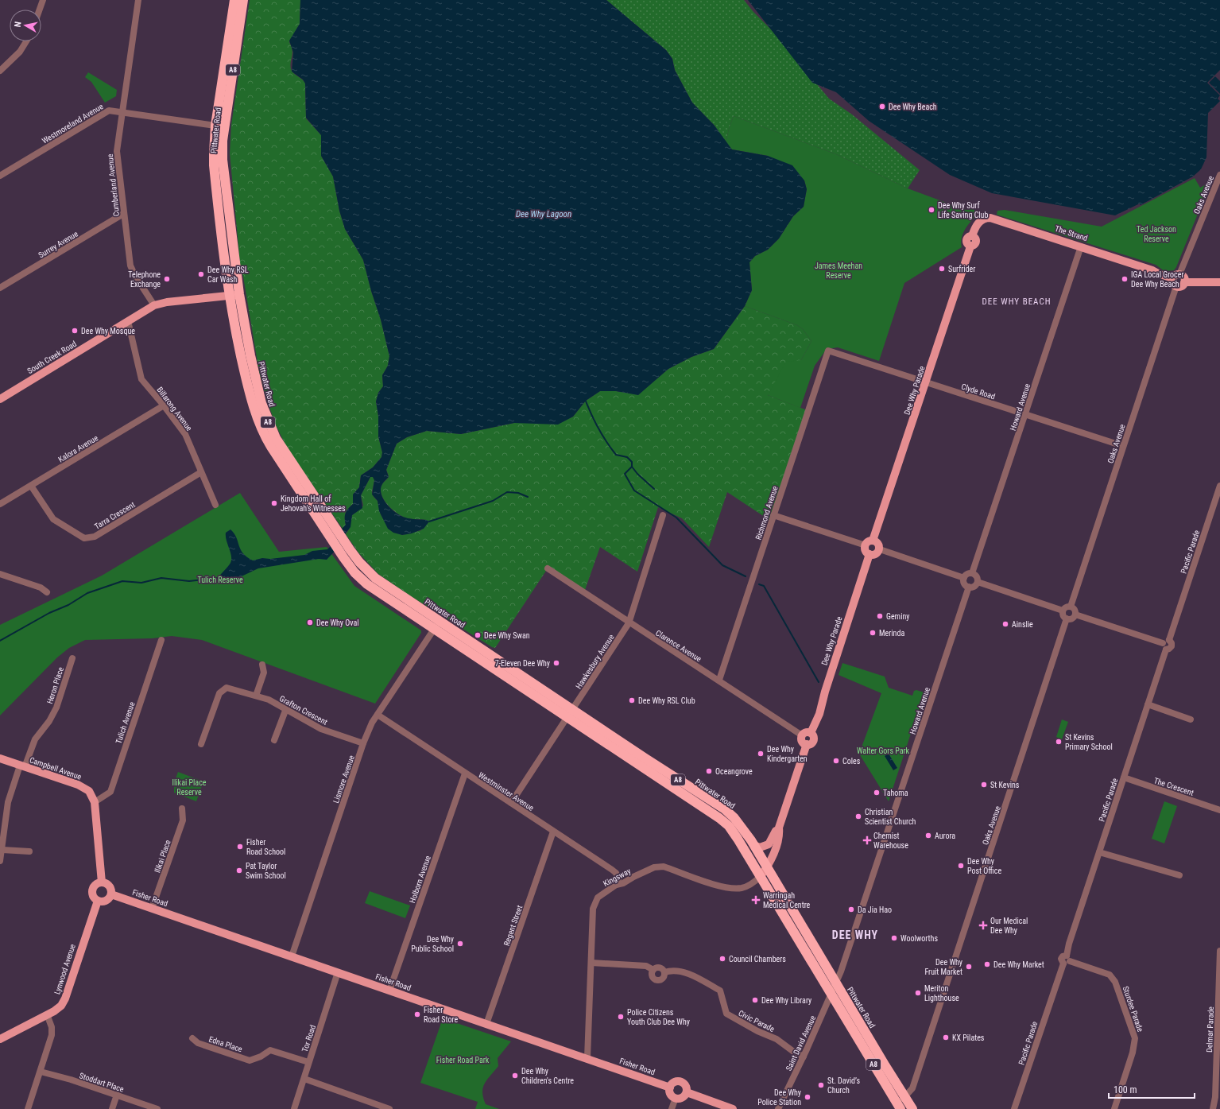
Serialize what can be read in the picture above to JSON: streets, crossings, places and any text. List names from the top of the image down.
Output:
{
  "streets": {
    "highway": ["A8", "Pittwater Road"],
    "main road": [
      "The Strand",
      "South Creek Road",
      "Dee Why Parade",
      "Campbell Avenue",
      "Fisher Road",
      "Lynwood Avenue"
    ],
    "street": [
      "Westmoreland Avenue",
      "Cumberland Avenue",
      "Oaks Avenue",
      "Surrey Avenue",
      "Clyde Road",
      "Howard Avenue",
      "Billarong Avenue",
      "Kalora Avenue",
      "Richmond Avenue",
      "Tarra Crescent",
      "Pacific Parade",
      "Clarence Avenue",
      "Hawkesbury Avenue",
      "Heron Place",
      "Grafton Crescent",
      "Tulich Avenue",
      "Lismore Avenue",
      "The Crescent",
      "Westminster Avenue",
      "Ilikai Place",
      "Kingsway",
      "Holborn Avenue",
      "Regent Street",
      "Sturdee Parade",
      "Civic Parade",
      "Delmar Parade",
      "Tor Road",
      "Saint David Avenue",
      "Edna Place",
      "Stoddart Place"
    ]
  },
  "crossings": [
    ["Westmoreland Avenue", "Pittwater Road"],
    ["Westmoreland Avenue", "Cumberland Avenue"],
    ["Pittwater Road", "Oaks Avenue"],
    ["Pittwater Road", "South Creek Road"],
    ["Pittwater Road", "Howard Avenue"],
    ["Pittwater Road", "Hawkesbury Avenue"],
    ["Pittwater Road", "Lismore Avenue"],
    ["Pittwater Road", "Kingsway"],
    ["Pittwater Road", "Saint David Avenue"],
    ["Cumberland Avenue", "Surrey Avenue"],
    ["Cumberland Avenue", "South Creek Road"],
    ["Oaks Avenue", "The Strand"],
    ["Oaks Avenue", "Clyde Road"],
    ["The Strand", "Dee Why Parade"],
    ["The Strand", "Howard Avenue"],
    ["South Creek Road", "Billarong Avenue"],
    ["Dee Why Parade", "Clyde Road"],
    ["Dee Why Parade", "Clarence Avenue"],
    ["Clyde Road", "Howard Avenue"],
    ["Clyde Road", "Richmond Avenue"],
    ["Howard Avenue", "Saint David Avenue"],
    ["Billarong Avenue", "Kalora Avenue"],
    ["Billarong Avenue", "Tarra Crescent"],
    ["Kalora Avenue", "Tarra Crescent"],
    ["Richmond Avenue", "Clarence Avenue"],
    ["Pacific Parade", "The Crescent"],
    ["Pacific Parade", "Sturdee Parade"],
    ["Clarence Avenue", "Hawkesbury Avenue"],
    ["Hawkesbury Avenue", "Westminster Avenue"],
    ["Heron Place", "Campbell Avenue"],
    ["Grafton Crescent", "Lismore Avenue"],
    ["Tulich Avenue", "Campbell Avenue"],
    ["Campbell Avenue", "Fisher Road"],
    ["Campbell Avenue", "Lynwood Avenue"],
    ["Lismore Avenue", "Westminster Avenue"],
    ["Lismore Avenue", "Fisher Road"],
    ["Westminster Avenue", "Kingsway"],
    ["Westminster Avenue", "Holborn Avenue"],
    ["Westminster Avenue", "Regent Street"],
    ["Ilikai Place", "Fisher Road"],
    ["Kingsway", "Fisher Road"],
    ["Holborn Avenue", "Fisher Road"],
    ["Fisher Road", "Regent Street"],
    ["Fisher Road", "Lynwood Avenue"],
    ["Fisher Road", "Tor Road"],
    ["Civic Parade", "Saint David Avenue"],
    ["Tor Road", "Edna Place"]
  ],
  "districts": ["DEE WHY BEACH", "DEE WHY"],
  "water": ["Dee Why Lagoon"],
  "parks": [
    "Ted Jackson Reserve",
    "James Meehan Reserve",
    "Tulich Reserve",
    "Walter Gors Park",
    "Ilikai Place Reserve",
    "Fisher Road Park"
  ],
  "places": {
    "other": [
      "Dee Why Beach",
      "Dee Why Surf Life Saving Club",
      "Surfrider",
      "Dee Why RSL Car Wash",
      "Telephone Exchange",
      "IGA Local Grocer Dee Why Beach",
      "Dee Why Mosque",
      "Kingdom Hall of Jehovah's Witnesses",
      "Geminy",
      "Dee Why Oval",
      "Ainslie",
      "Merinda",
      "Dee Why Swan",
      "7-Eleven Dee Why",
      "Dee Why RSL Club",
      "St Kevins Primary School",
      "Dee Why Kindergarten",
      "Coles",
      "Oceangrove",
      "St Kevins",
      "Tahoma",
      "Christian Scientist Church",
      "Aurora",
      "Fisher Road School",
      "Dee Why Post Office",
      "Pat Taylor Swim School",
      "Da Jia Hao",
      "Woolworths",
      "Dee Why Public School",
      "Council Chambers",
      "Dee Why Market",
      "Dee Why Fruit Market",
      "Meriton Lighthouse",
      "Dee Why Library",
      "Fisher Road Store",
      "Police Citizens Youth Club Dee Why",
      "KX Pilates",
      "Dee Why Children's Centre",
      "St. David’s Church",
      "Dee Why Police Station"
    ],
    "health": ["Chemist Warehouse", "Warringah Medical Centre", "Our Medical Dee Why"]
  },
  "scale_bar": "100 m",
  "north": "left"
}
